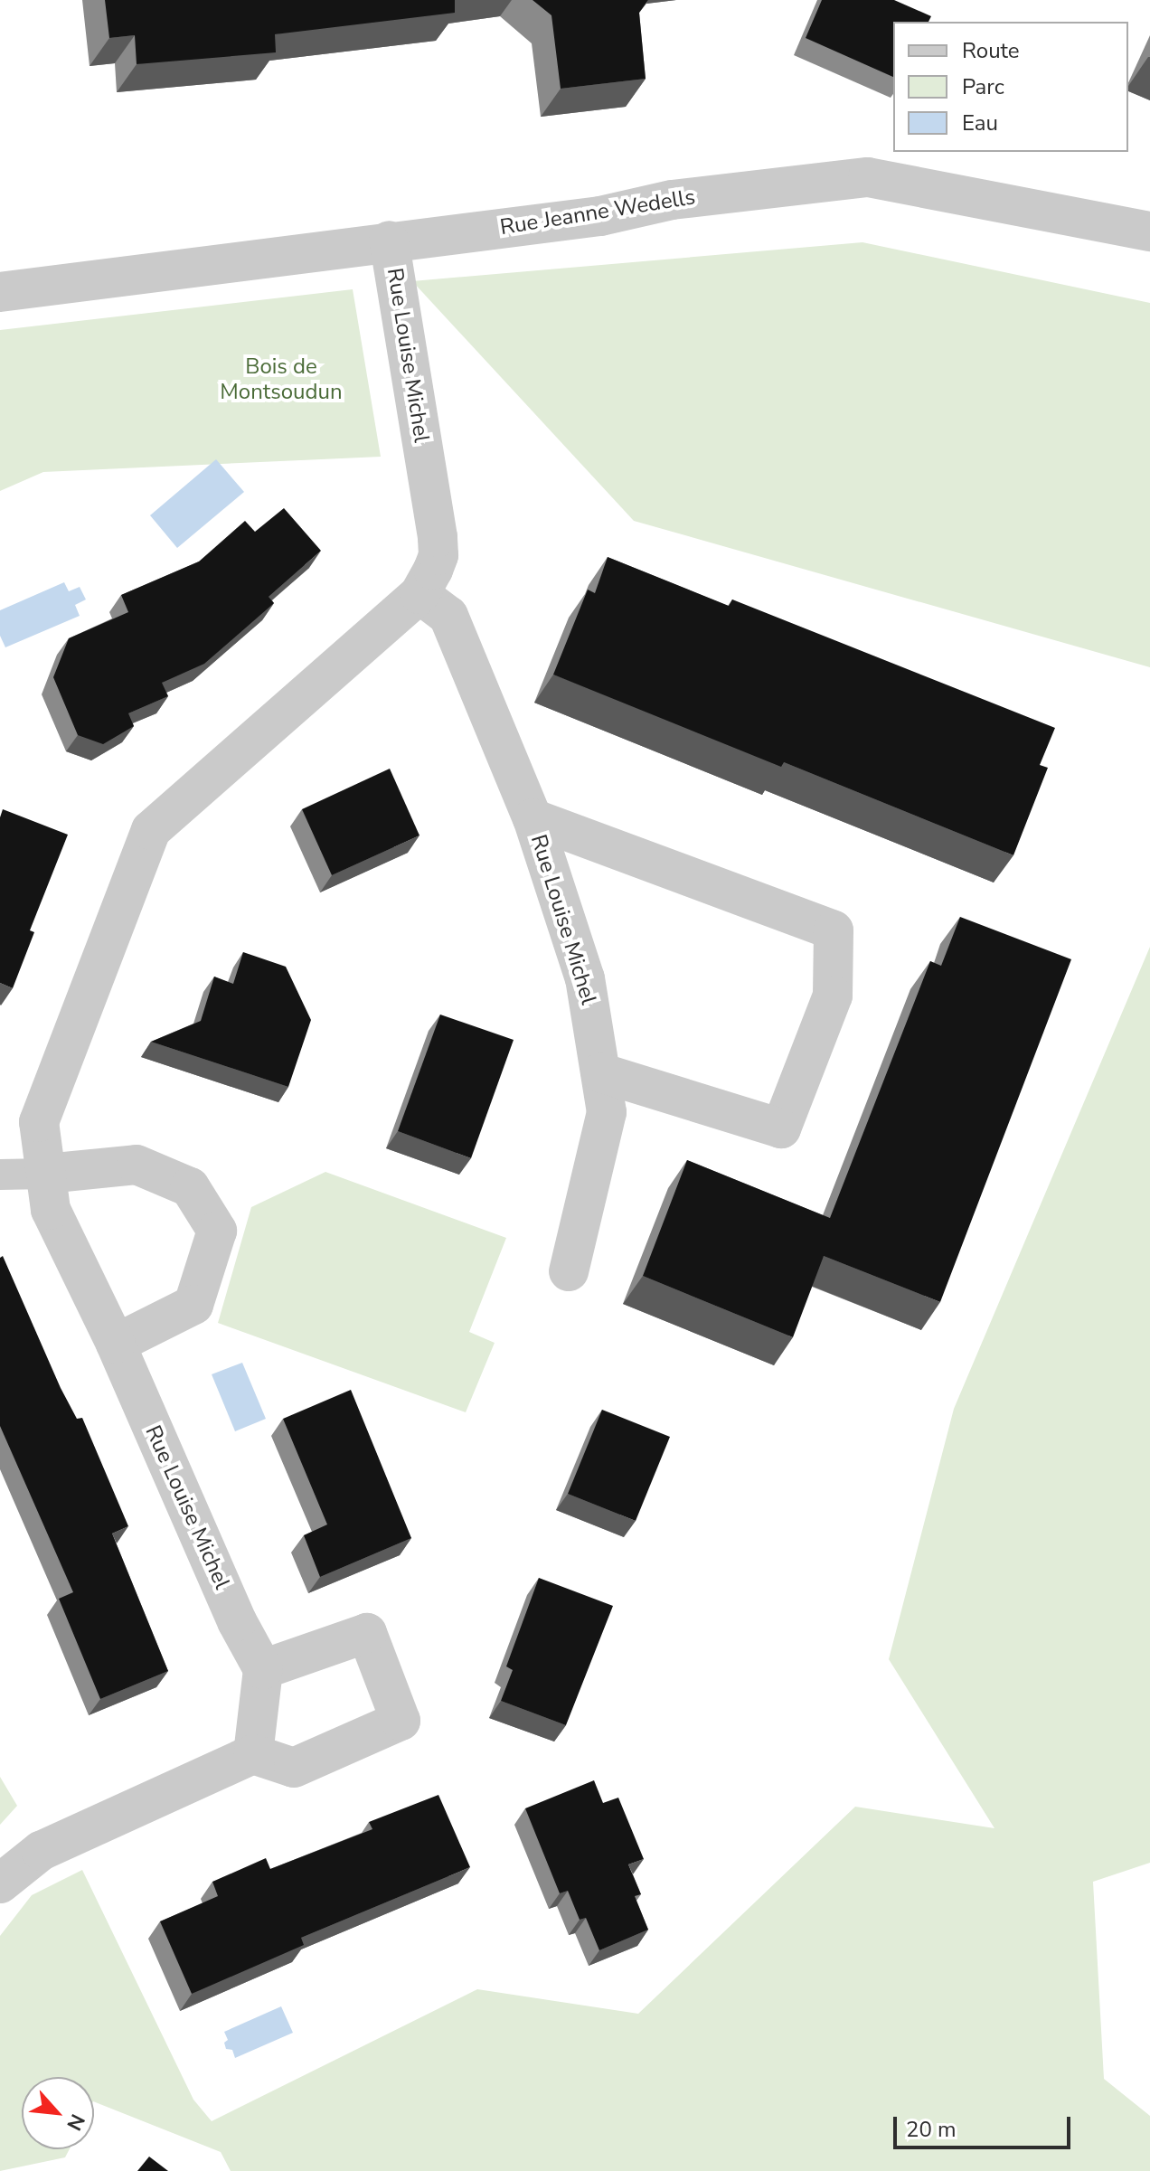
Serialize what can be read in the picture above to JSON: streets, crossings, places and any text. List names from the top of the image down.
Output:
{
  "streets": {
    "street": ["Rue Jeanne Wedells", "Rue Louise Michel"]
  },
  "crossings": [
    ["Rue Jeanne Wedells", "Rue Louise Michel"]
  ],
  "parks": ["Bois de Montsoudun"],
  "legend": ["Route", "Parc", "Eau"],
  "scale_bar": "20 m",
  "north": "bottom right"
}
